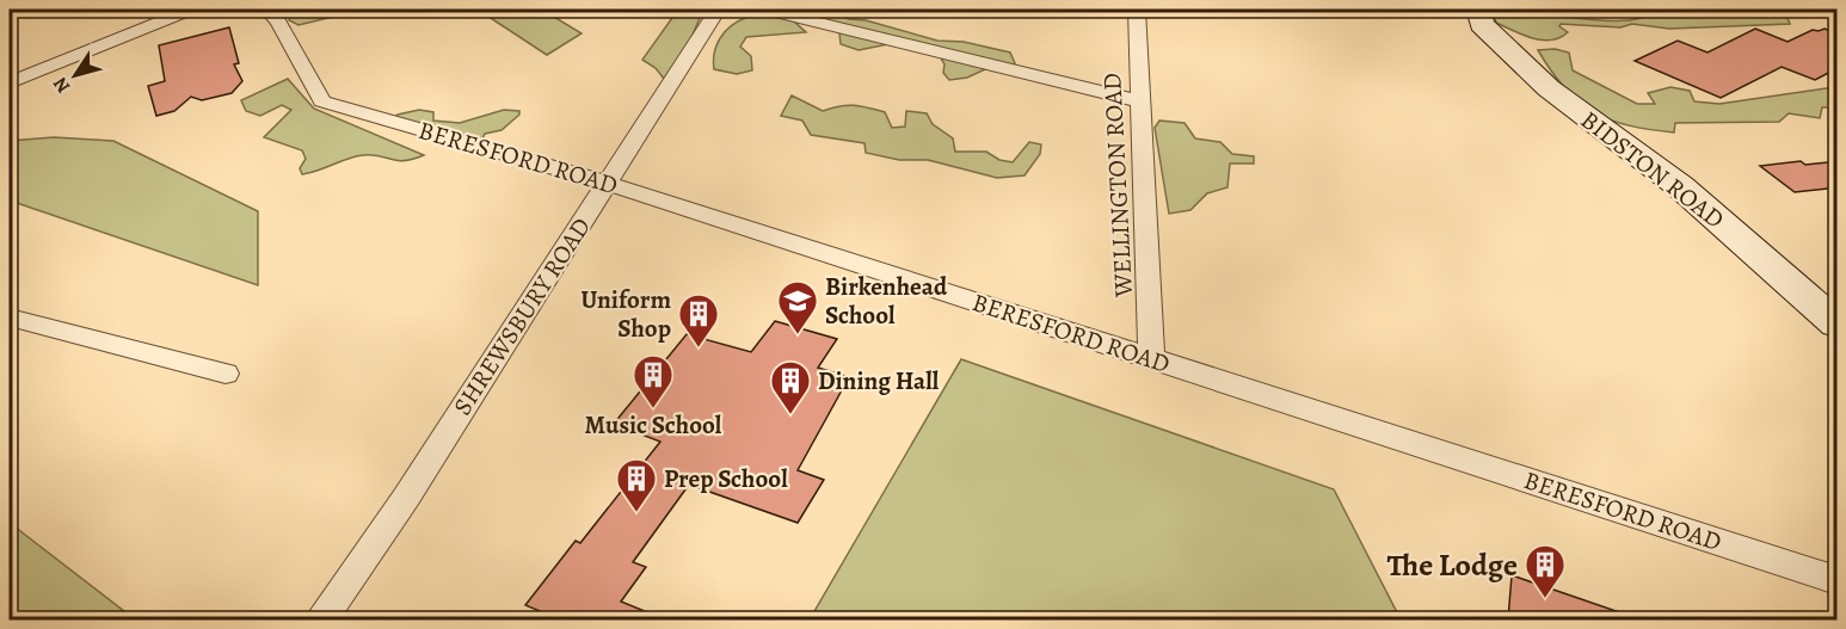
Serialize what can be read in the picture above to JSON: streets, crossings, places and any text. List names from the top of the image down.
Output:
{
  "streets": {
    "main road": ["BIDSTON ROAD"],
    "street": ["BERESFORD ROAD", "WELLINGTON ROAD", "SHREWSBURY ROAD"]
  },
  "crossings": [
    ["BERESFORD ROAD", "WELLINGTON ROAD"],
    ["BERESFORD ROAD", "SHREWSBURY ROAD"]
  ],
  "places": {
    "school or university": ["Birkenhead School"],
    "building": [
      "Uniform Shop",
      "Music School",
      "Dining Hall",
      "Prep School",
      "The Lodge"
    ]
  },
  "north": "bottom left"
}
